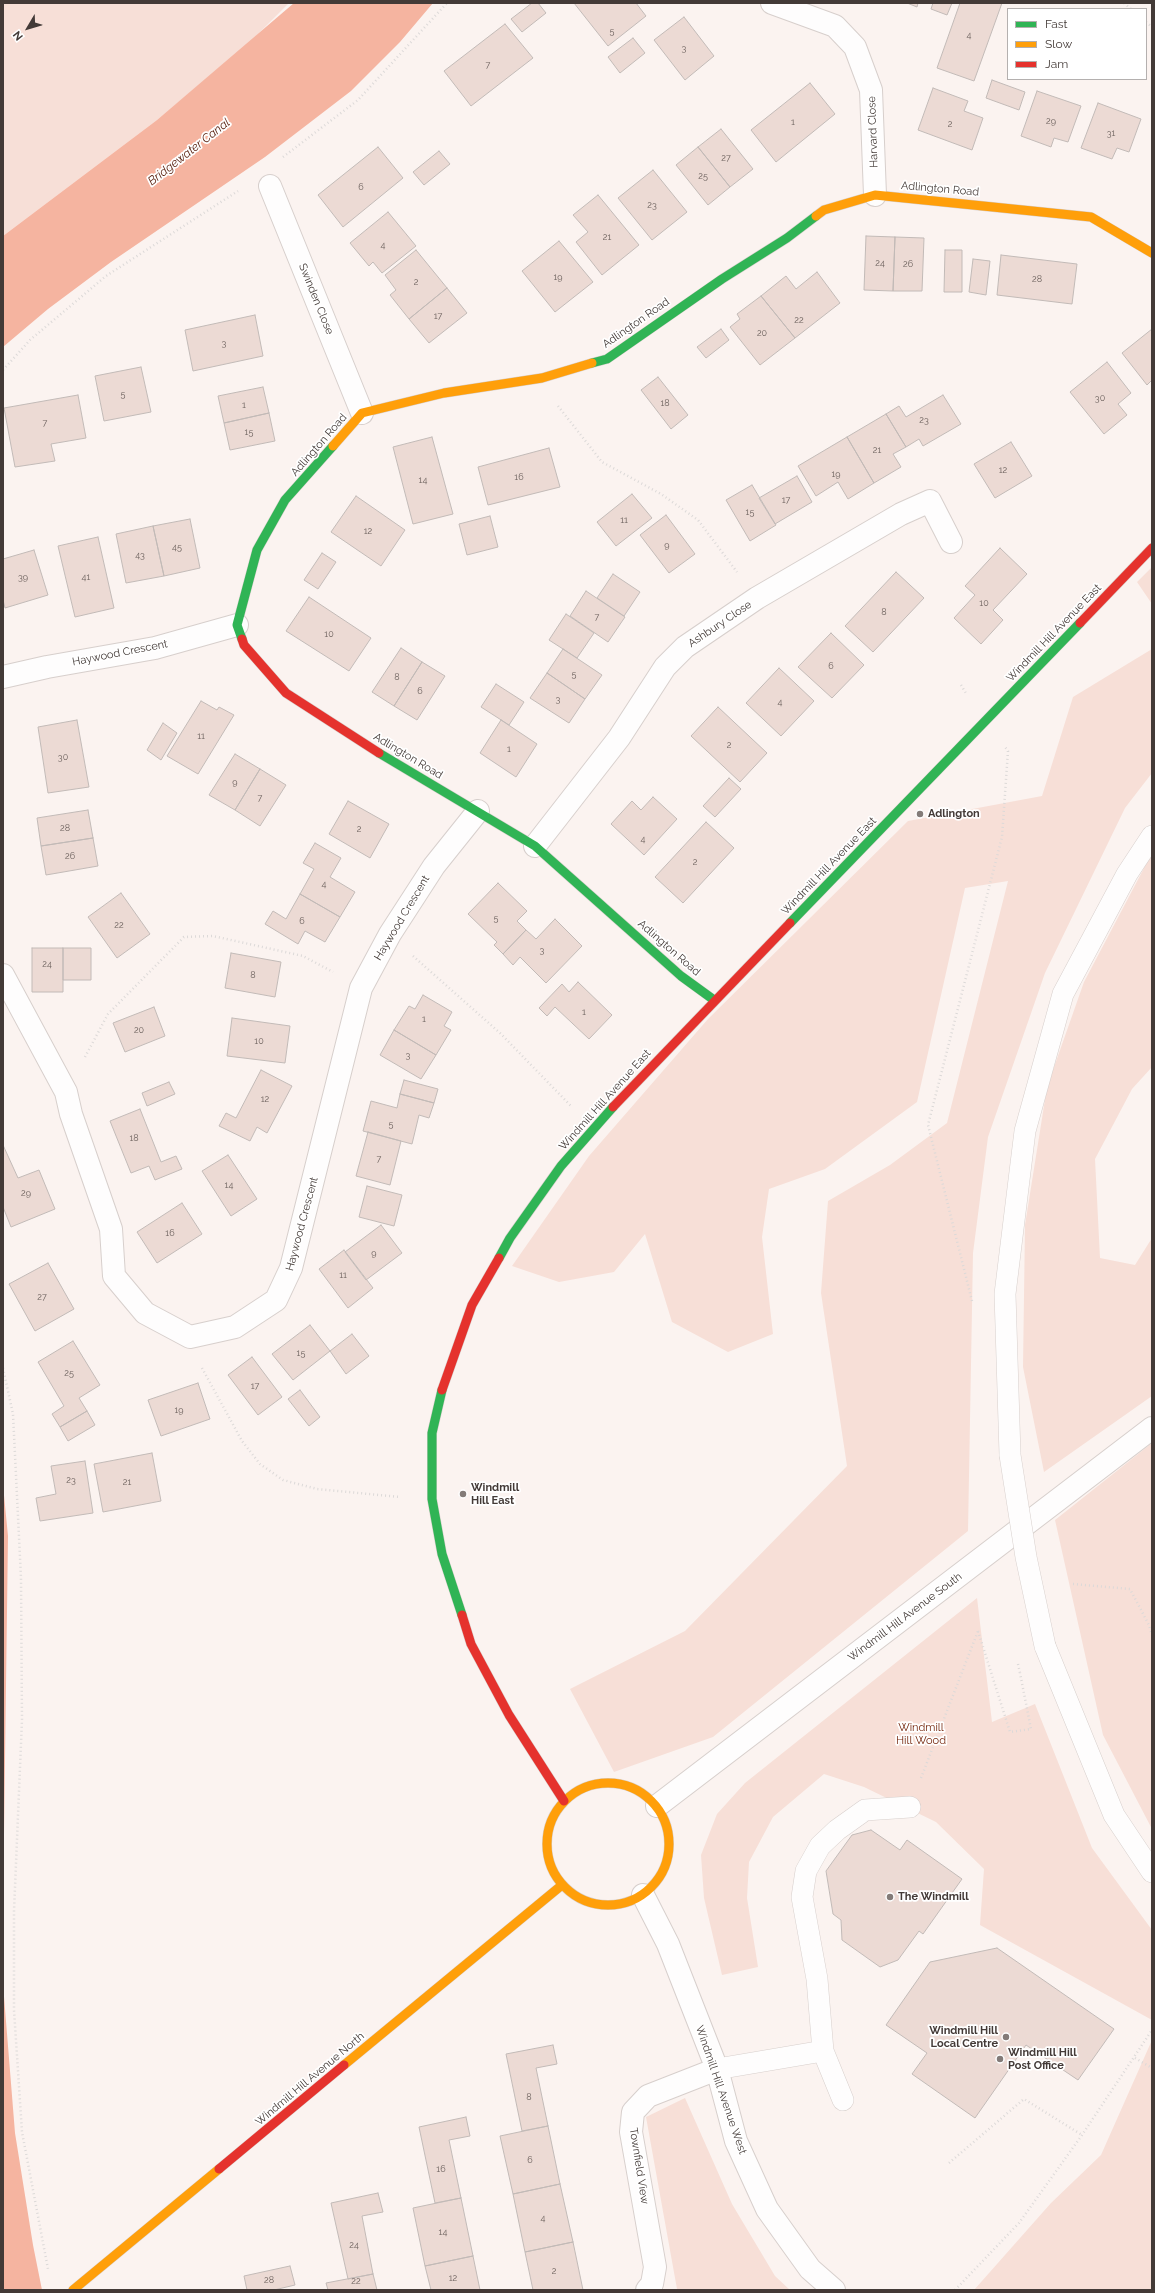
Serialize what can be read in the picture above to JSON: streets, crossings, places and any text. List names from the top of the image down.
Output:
{
  "streets": {
    "street": [
      "Harvard Close",
      "Adlington Road",
      "Swinden Close",
      "Ashbury Close",
      "Windmill Hill Avenue East",
      "Haywood Crescent",
      "Windmill Hill Avenue South",
      "Windmill Hill Avenue North",
      "Windmill Hill Avenue West",
      "Townfield View"
    ]
  },
  "crossings": [
    ["Harvard Close", "Adlington Road"],
    ["Adlington Road", "Swinden Close"],
    ["Adlington Road", "Ashbury Close"],
    ["Adlington Road", "Windmill Hill Avenue East"],
    ["Adlington Road", "Haywood Crescent"],
    ["Windmill Hill Avenue East", "Windmill Hill Avenue South"],
    ["Windmill Hill Avenue East", "Windmill Hill Avenue North"],
    ["Windmill Hill Avenue East", "Windmill Hill Avenue West"],
    ["Windmill Hill Avenue South", "Windmill Hill Avenue North"],
    ["Windmill Hill Avenue South", "Windmill Hill Avenue West"],
    ["Windmill Hill Avenue North", "Windmill Hill Avenue West"],
    ["Windmill Hill Avenue West", "Townfield View"]
  ],
  "water": ["Bridgewater Canal"],
  "parks": ["Windmill Hill Wood"],
  "places": [
    "Adlington",
    "Windmill Hill East",
    "The Windmill",
    "Windmill Hill Local Centre",
    "Windmill Hill Post Office"
  ],
  "house_numbers": [
    "5",
    "4",
    "3",
    "7",
    "29",
    "1",
    "2",
    "31",
    "27",
    "25",
    "6",
    "23",
    "21",
    "4",
    "24",
    "26",
    "19",
    "28",
    "2",
    "17",
    "22",
    "20",
    "3",
    "5",
    "30",
    "18",
    "1",
    "23",
    "7",
    "15",
    "21",
    "12",
    "19",
    "16",
    "14",
    "17",
    "15",
    "11",
    "12",
    "9",
    "45",
    "43",
    "39",
    "41",
    "10",
    "8",
    "7",
    "10",
    "6",
    "5",
    "8",
    "6",
    "3",
    "4",
    "11",
    "2",
    "1",
    "30",
    "9",
    "7",
    "28",
    "2",
    "4",
    "26",
    "2",
    "4",
    "5",
    "6",
    "22",
    "3",
    "24",
    "8",
    "1",
    "1",
    "20",
    "10",
    "3",
    "12",
    "5",
    "18",
    "7",
    "14",
    "29",
    "16",
    "9",
    "11",
    "27",
    "15",
    "25",
    "17",
    "19",
    "23",
    "21",
    "8",
    "6",
    "16",
    "4",
    "14",
    "24",
    "2",
    "12",
    "28",
    "22"
  ],
  "legend": ["Fast", "Slow", "Jam"],
  "north": "bottom left"
}
